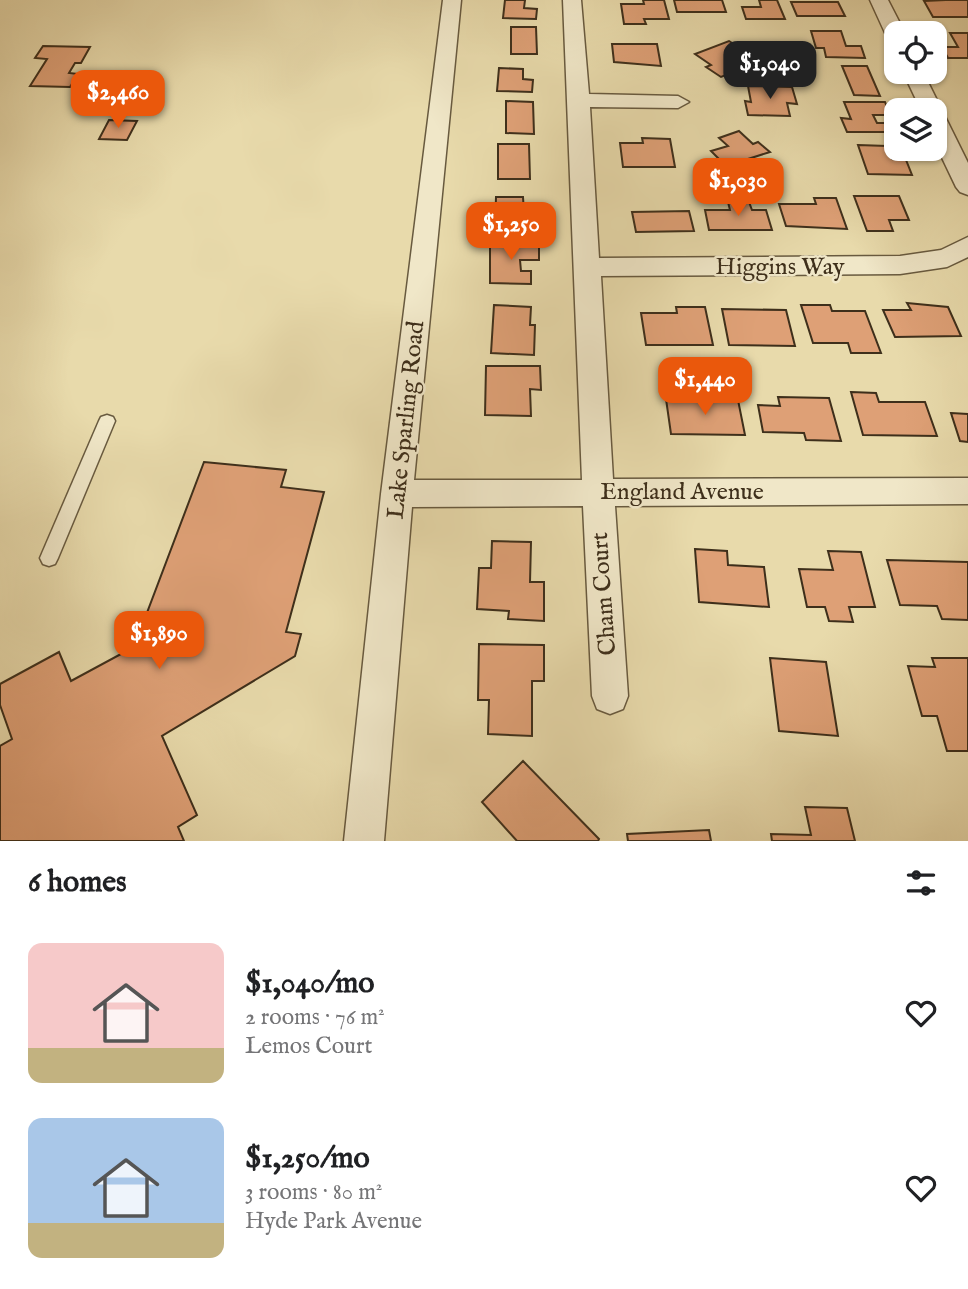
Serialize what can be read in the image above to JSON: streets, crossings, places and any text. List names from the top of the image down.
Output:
{
  "streets": {
    "street": [
      "Higgins Way",
      "Lake Sparling Road",
      "England Avenue",
      "Cham Court"
    ]
  },
  "crossings": [
    ["Higgins Way", "Cham Court"],
    ["Lake Sparling Road", "England Avenue"],
    ["England Avenue", "Cham Court"]
  ],
  "page": {
    "price": [
      "$1,040",
      "$2,460",
      "$1,030",
      "$1,250",
      "$1,440",
      "$1,890"
    ],
    "heading": "6 homes",
    "list": [
      {
        "name": "$1,040/mo",
        "note": "2 rooms · 76 m² · Lemos Court"
      },
      {
        "name": "$1,250/mo",
        "note": "3 rooms · 80 m² · Hyde Park Avenue"
      }
    ]
  }
}
